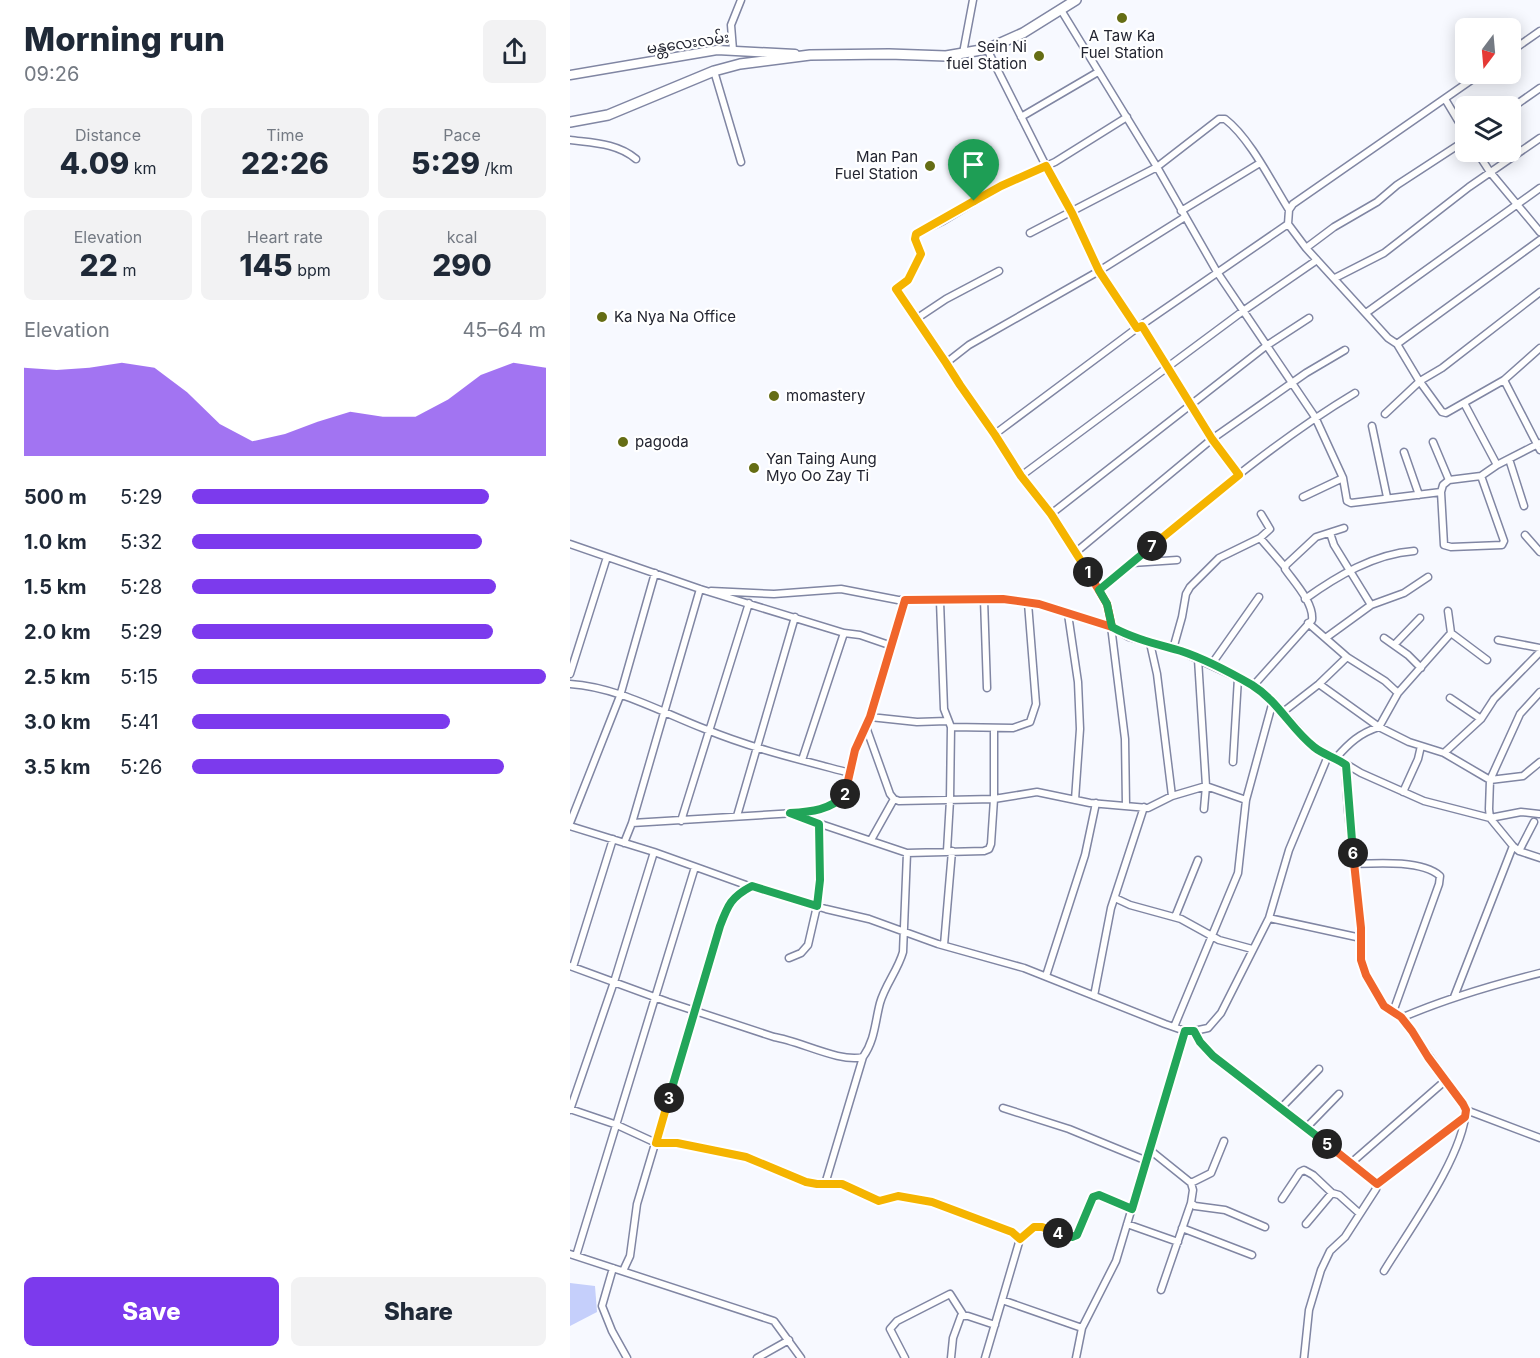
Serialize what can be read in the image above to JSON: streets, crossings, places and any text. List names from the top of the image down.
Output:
{
  "streets": {
    "main road": ["မန္တလေးလမ်း"]
  },
  "places": [
    "A Taw Ka Fuel Station",
    "Sein Ni fuel Station",
    "Man Pan Fuel Station",
    "Ka Nya Na Office",
    "momastery",
    "pagoda",
    "Yan Taing Aung Myo Oo Zay Ti"
  ],
  "north": "bottom",
  "page": {
    "heading": ["Morning run", "09:26"],
    "stats": [
      ["Distance", "4.09 km"],
      ["Time", "22:26"],
      ["Pace", "5:29 /km"],
      ["Elevation", "22 m"],
      ["Heart rate", "145 bpm"],
      ["kcal", "290"]
    ],
    "chart": ["Elevation", "45–64 m"],
    "list": [
      {
        "name": "500 m",
        "note": "5:29"
      },
      {
        "name": "1.0 km",
        "note": "5:32"
      },
      {
        "name": "1.5 km",
        "note": "5:28"
      },
      {
        "name": "2.0 km",
        "note": "5:29"
      },
      {
        "name": "2.5 km",
        "note": "5:15"
      },
      {
        "name": "3.0 km",
        "note": "5:41"
      },
      {
        "name": "3.5 km",
        "note": "5:26"
      }
    ],
    "pins": [
      "7",
      "1",
      "2",
      "6",
      "3",
      "5",
      "4"
    ],
    "buttons": ["Save", "Share"]
  }
}
